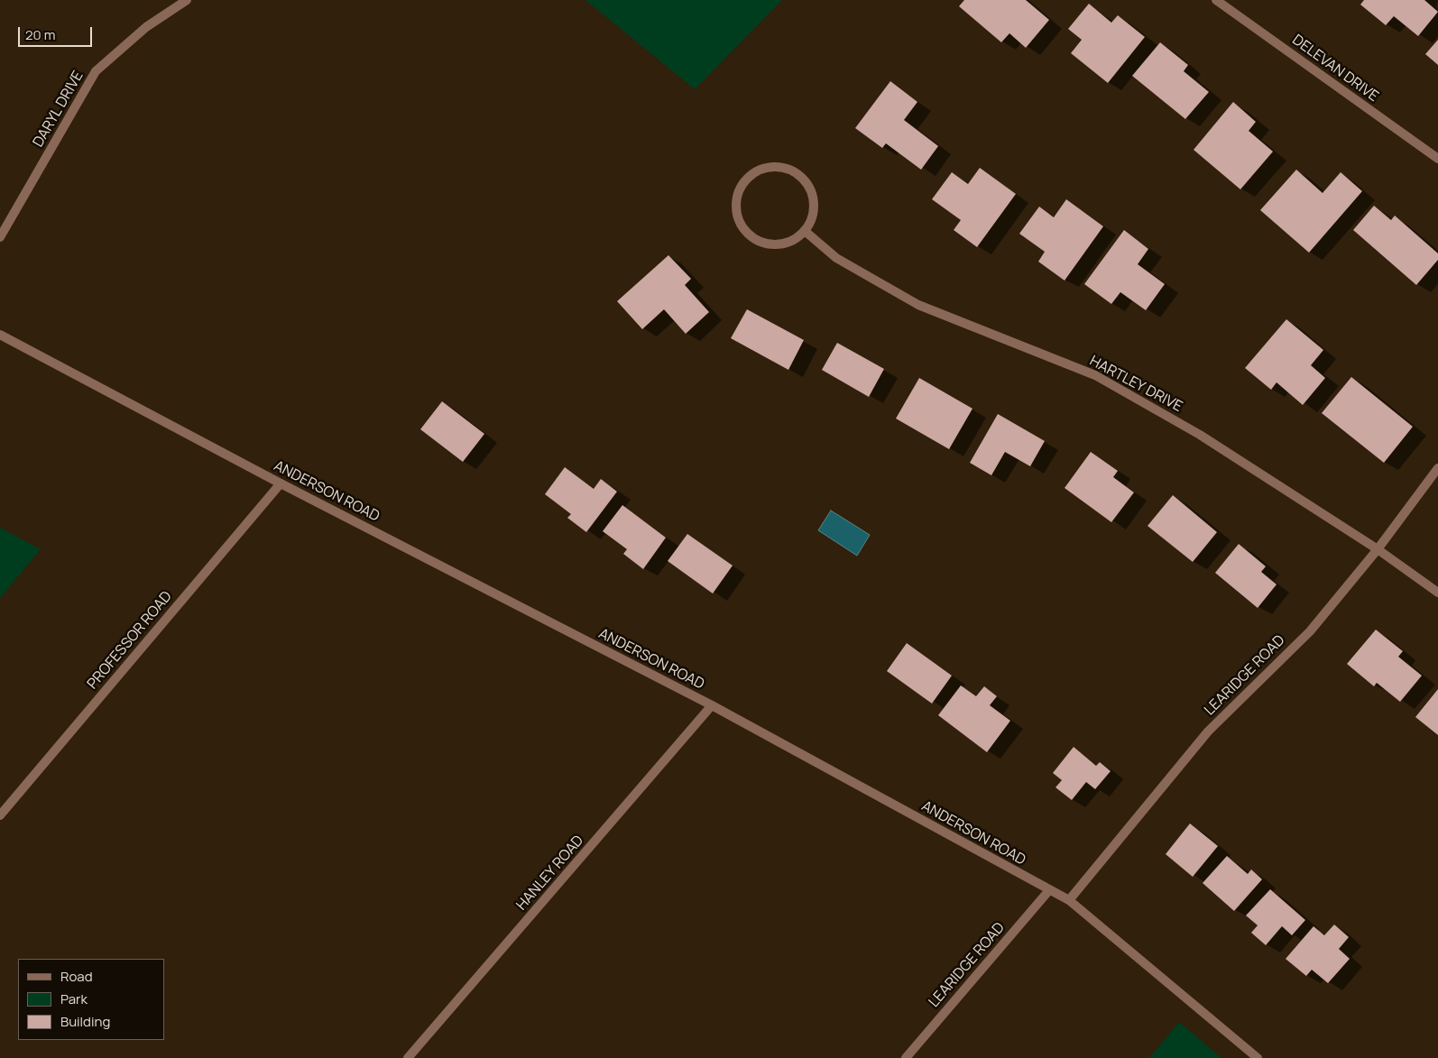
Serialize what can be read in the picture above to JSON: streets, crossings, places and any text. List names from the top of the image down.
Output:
{
  "streets": {
    "street": [
      "DELEVAN DRIVE",
      "DARYL DRIVE",
      "HARTLEY DRIVE",
      "ANDERSON ROAD",
      "PROFESSOR ROAD",
      "LEARIDGE ROAD",
      "HANLEY ROAD"
    ]
  },
  "crossings": [
    ["HARTLEY DRIVE", "LEARIDGE ROAD"],
    ["ANDERSON ROAD", "PROFESSOR ROAD"],
    ["ANDERSON ROAD", "LEARIDGE ROAD"],
    ["ANDERSON ROAD", "HANLEY ROAD"]
  ],
  "legend": ["Road", "Park", "Building"],
  "scale_bar": "20 m"
}
